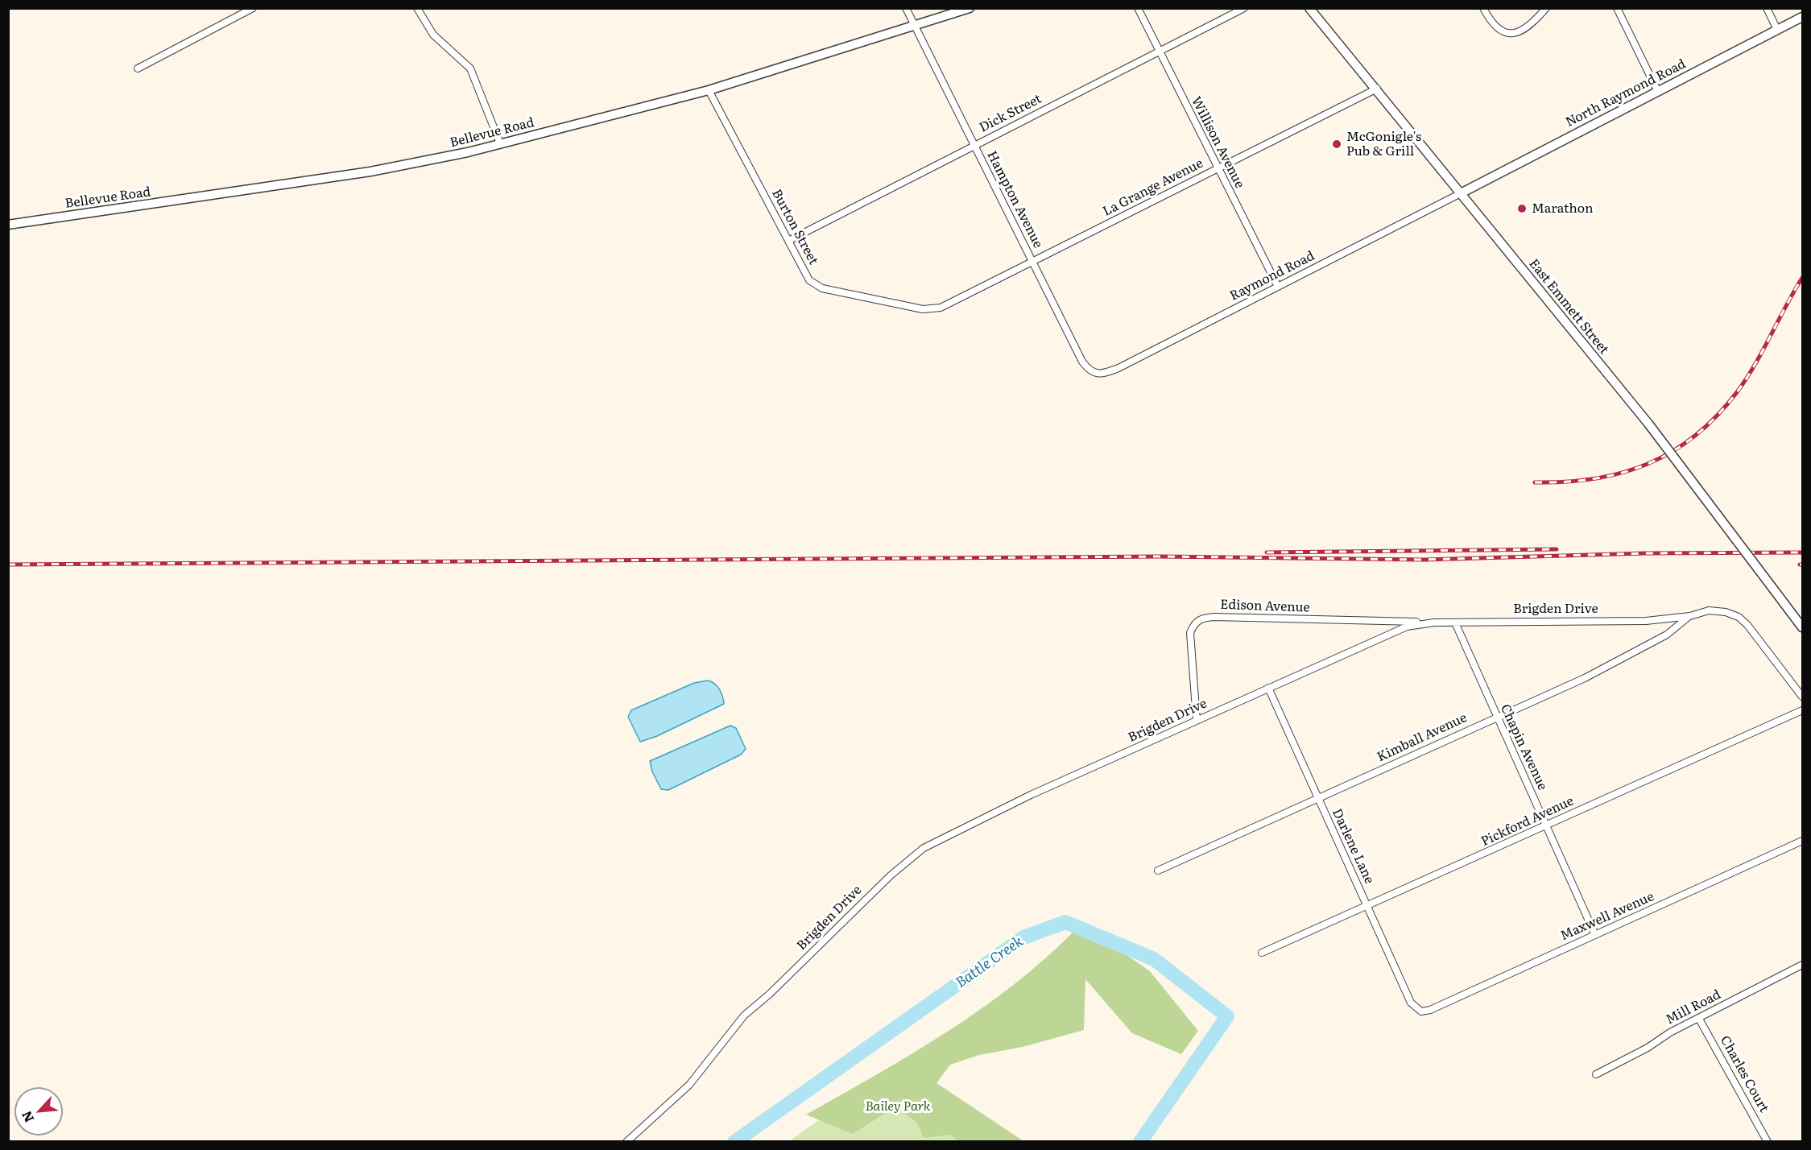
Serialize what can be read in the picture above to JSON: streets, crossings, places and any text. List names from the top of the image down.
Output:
{
  "streets": {
    "street": [
      "North Raymond Road",
      "Dick Street",
      "Bellevue Road",
      "Willison Avenue",
      "La Grange Avenue",
      "Hampton Avenue",
      "Burton Street",
      "Raymond Road",
      "East Emmett Street",
      "Edison Avenue",
      "Brigden Drive",
      "Kimball Avenue",
      "Chapin Avenue",
      "Pickford Avenue",
      "Darlene Lane",
      "Maxwell Avenue",
      "Mill Road",
      "Charles Court"
    ]
  },
  "crossings": [
    ["North Raymond Road", "Raymond Road"],
    ["North Raymond Road", "East Emmett Street"],
    ["Dick Street", "Willison Avenue"],
    ["Dick Street", "Hampton Avenue"],
    ["Dick Street", "Burton Street"],
    ["Bellevue Road", "Hampton Avenue"],
    ["Bellevue Road", "Burton Street"],
    ["Willison Avenue", "La Grange Avenue"],
    ["Willison Avenue", "Raymond Road"],
    ["La Grange Avenue", "Hampton Avenue"],
    ["La Grange Avenue", "Burton Street"],
    ["La Grange Avenue", "East Emmett Street"],
    ["Hampton Avenue", "Raymond Road"],
    ["Raymond Road", "East Emmett Street"],
    ["Edison Avenue", "Brigden Drive"],
    ["Brigden Drive", "Kimball Avenue"],
    ["Brigden Drive", "Chapin Avenue"],
    ["Brigden Drive", "Darlene Lane"],
    ["Kimball Avenue", "Chapin Avenue"],
    ["Kimball Avenue", "Darlene Lane"],
    ["Chapin Avenue", "Pickford Avenue"],
    ["Chapin Avenue", "Maxwell Avenue"],
    ["Pickford Avenue", "Darlene Lane"],
    ["Darlene Lane", "Maxwell Avenue"],
    ["Mill Road", "Charles Court"]
  ],
  "water": ["Battle Creek"],
  "parks": ["Bailey Park"],
  "places": ["McGonigle's Pub & Grill", "Marathon"],
  "north": "bottom left"
}
